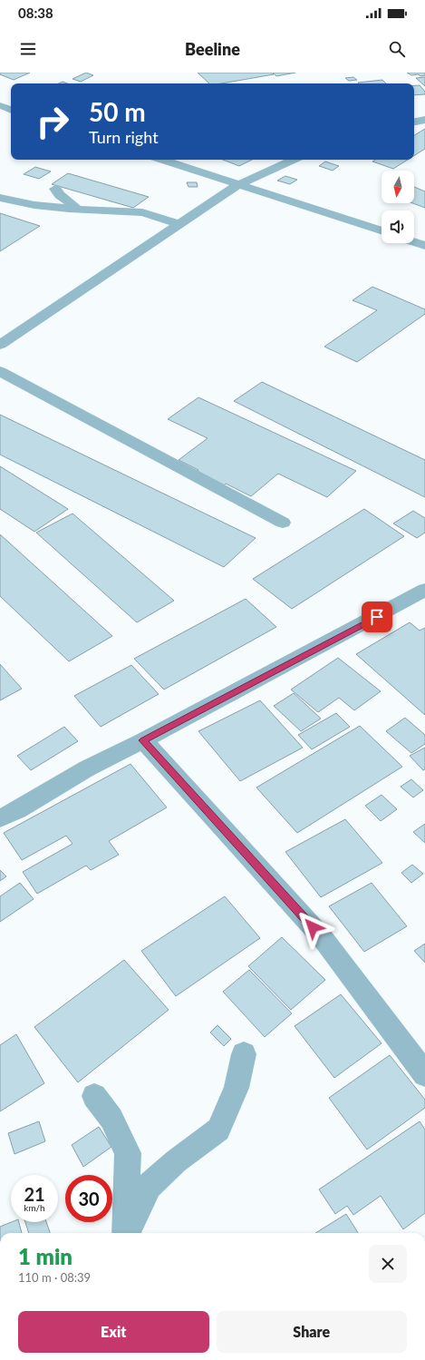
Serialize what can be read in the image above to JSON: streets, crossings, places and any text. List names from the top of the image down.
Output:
{
  "north": "bottom",
  "page": {
    "status": "08:38",
    "header": "Beeline",
    "turn": ["50 m", "Turn right"],
    "speed": "21 km/h",
    "limit": "30",
    "heading": ["1 min", "110 m · 08:39"],
    "buttons": ["Exit", "Share"]
  }
}
